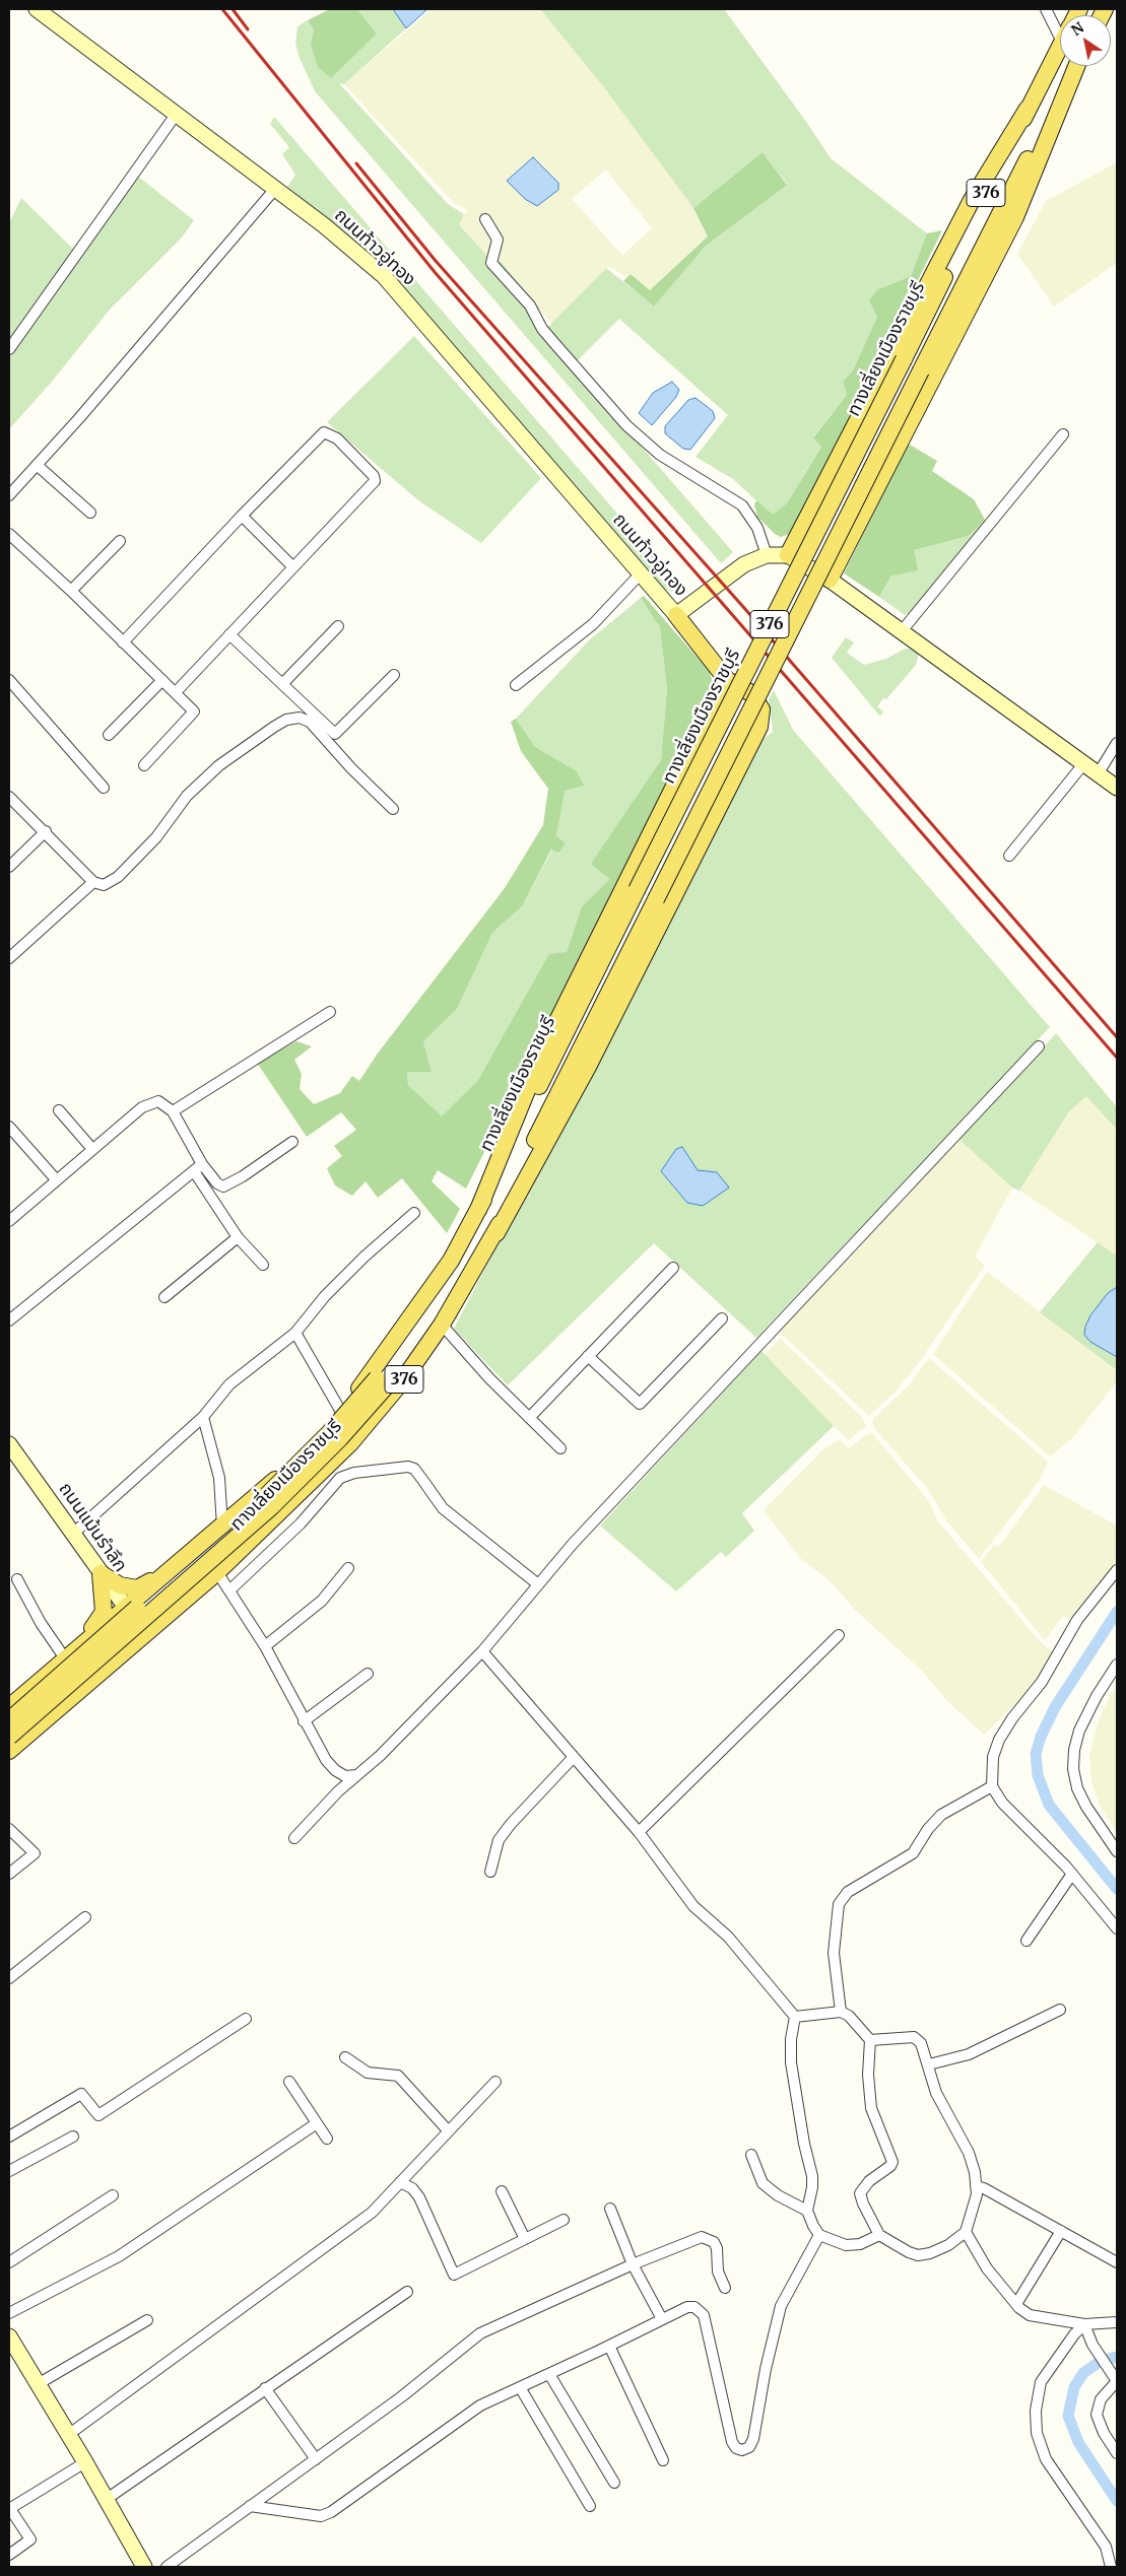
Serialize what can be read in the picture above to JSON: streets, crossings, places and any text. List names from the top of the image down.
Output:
{
  "streets": {
    "main road": ["376", "ทางเลี่ยงเมืองราชบุรี"],
    "street": ["ถนนท้าวอู่ทอง", "ถนนแม้นรำลึก"]
  },
  "crossings": [
    ["ทางเลี่ยงเมืองราชบุรี", "ถนนแม้นรำลึก"]
  ],
  "north": "top left"
}
